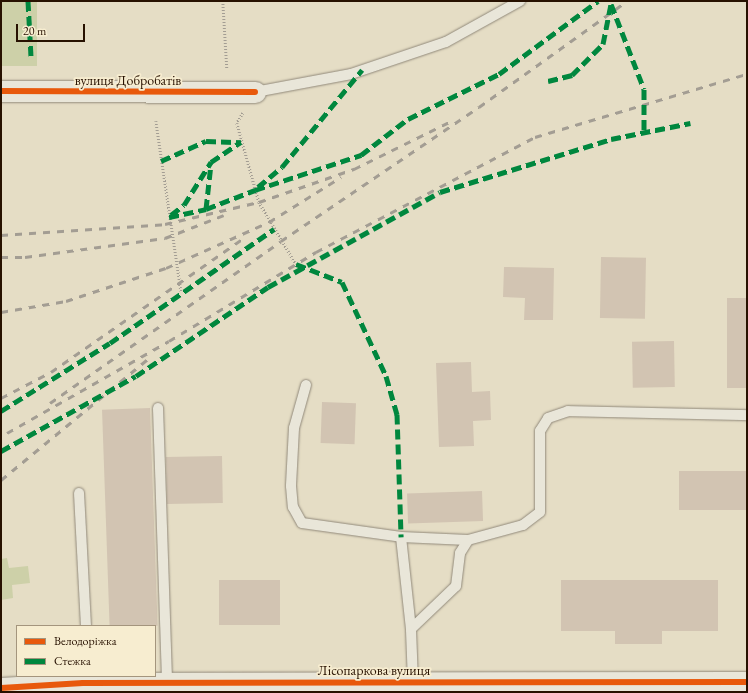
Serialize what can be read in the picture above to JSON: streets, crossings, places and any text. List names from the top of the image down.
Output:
{
  "streets": {
    "street": ["вулиця Добробатів", "Лісопаркова вулиця"]
  },
  "legend": ["Велодоріжка", "Стежка"],
  "scale_bar": "20 m"
}
